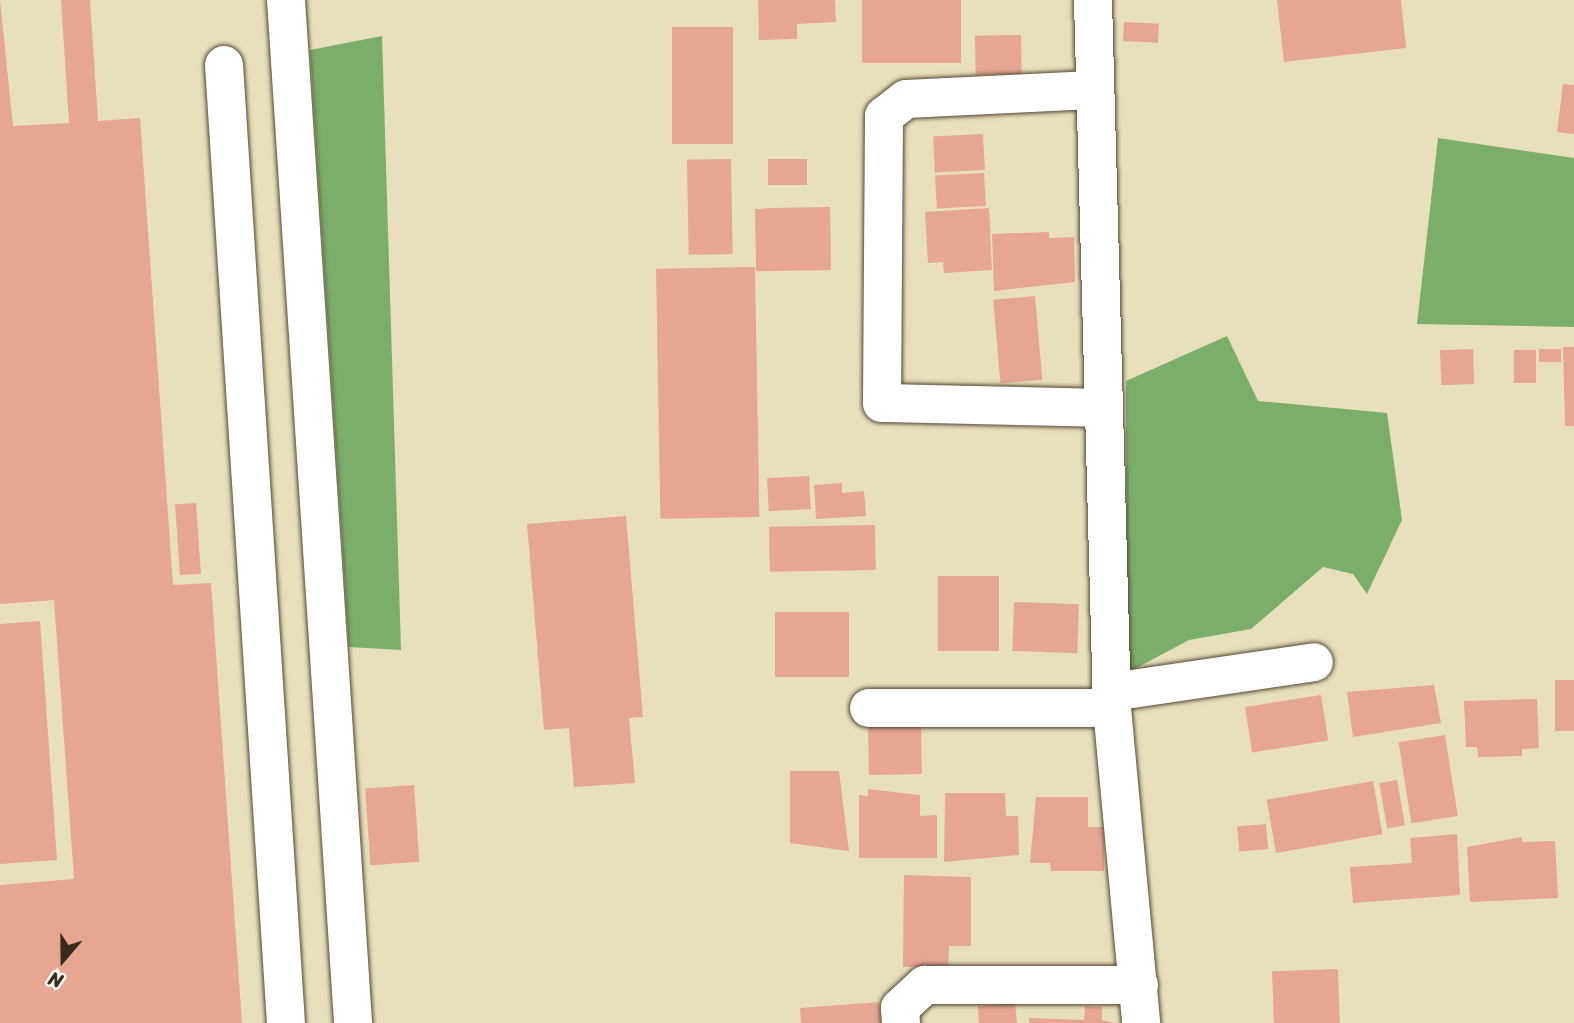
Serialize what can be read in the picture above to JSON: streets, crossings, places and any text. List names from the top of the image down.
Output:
{
  "north": "bottom"
}
